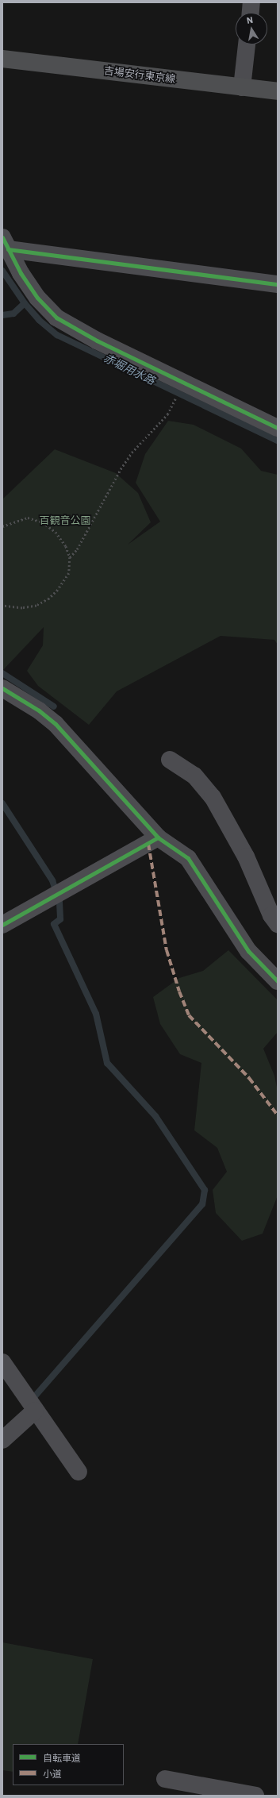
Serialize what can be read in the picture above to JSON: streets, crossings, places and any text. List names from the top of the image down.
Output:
{
  "streets": {
    "main road": ["吉場安行東京線"]
  },
  "water": ["赤堀用水路"],
  "parks": ["百観音公園"],
  "legend": ["自転車道", "小道"],
  "north": "top"
}
